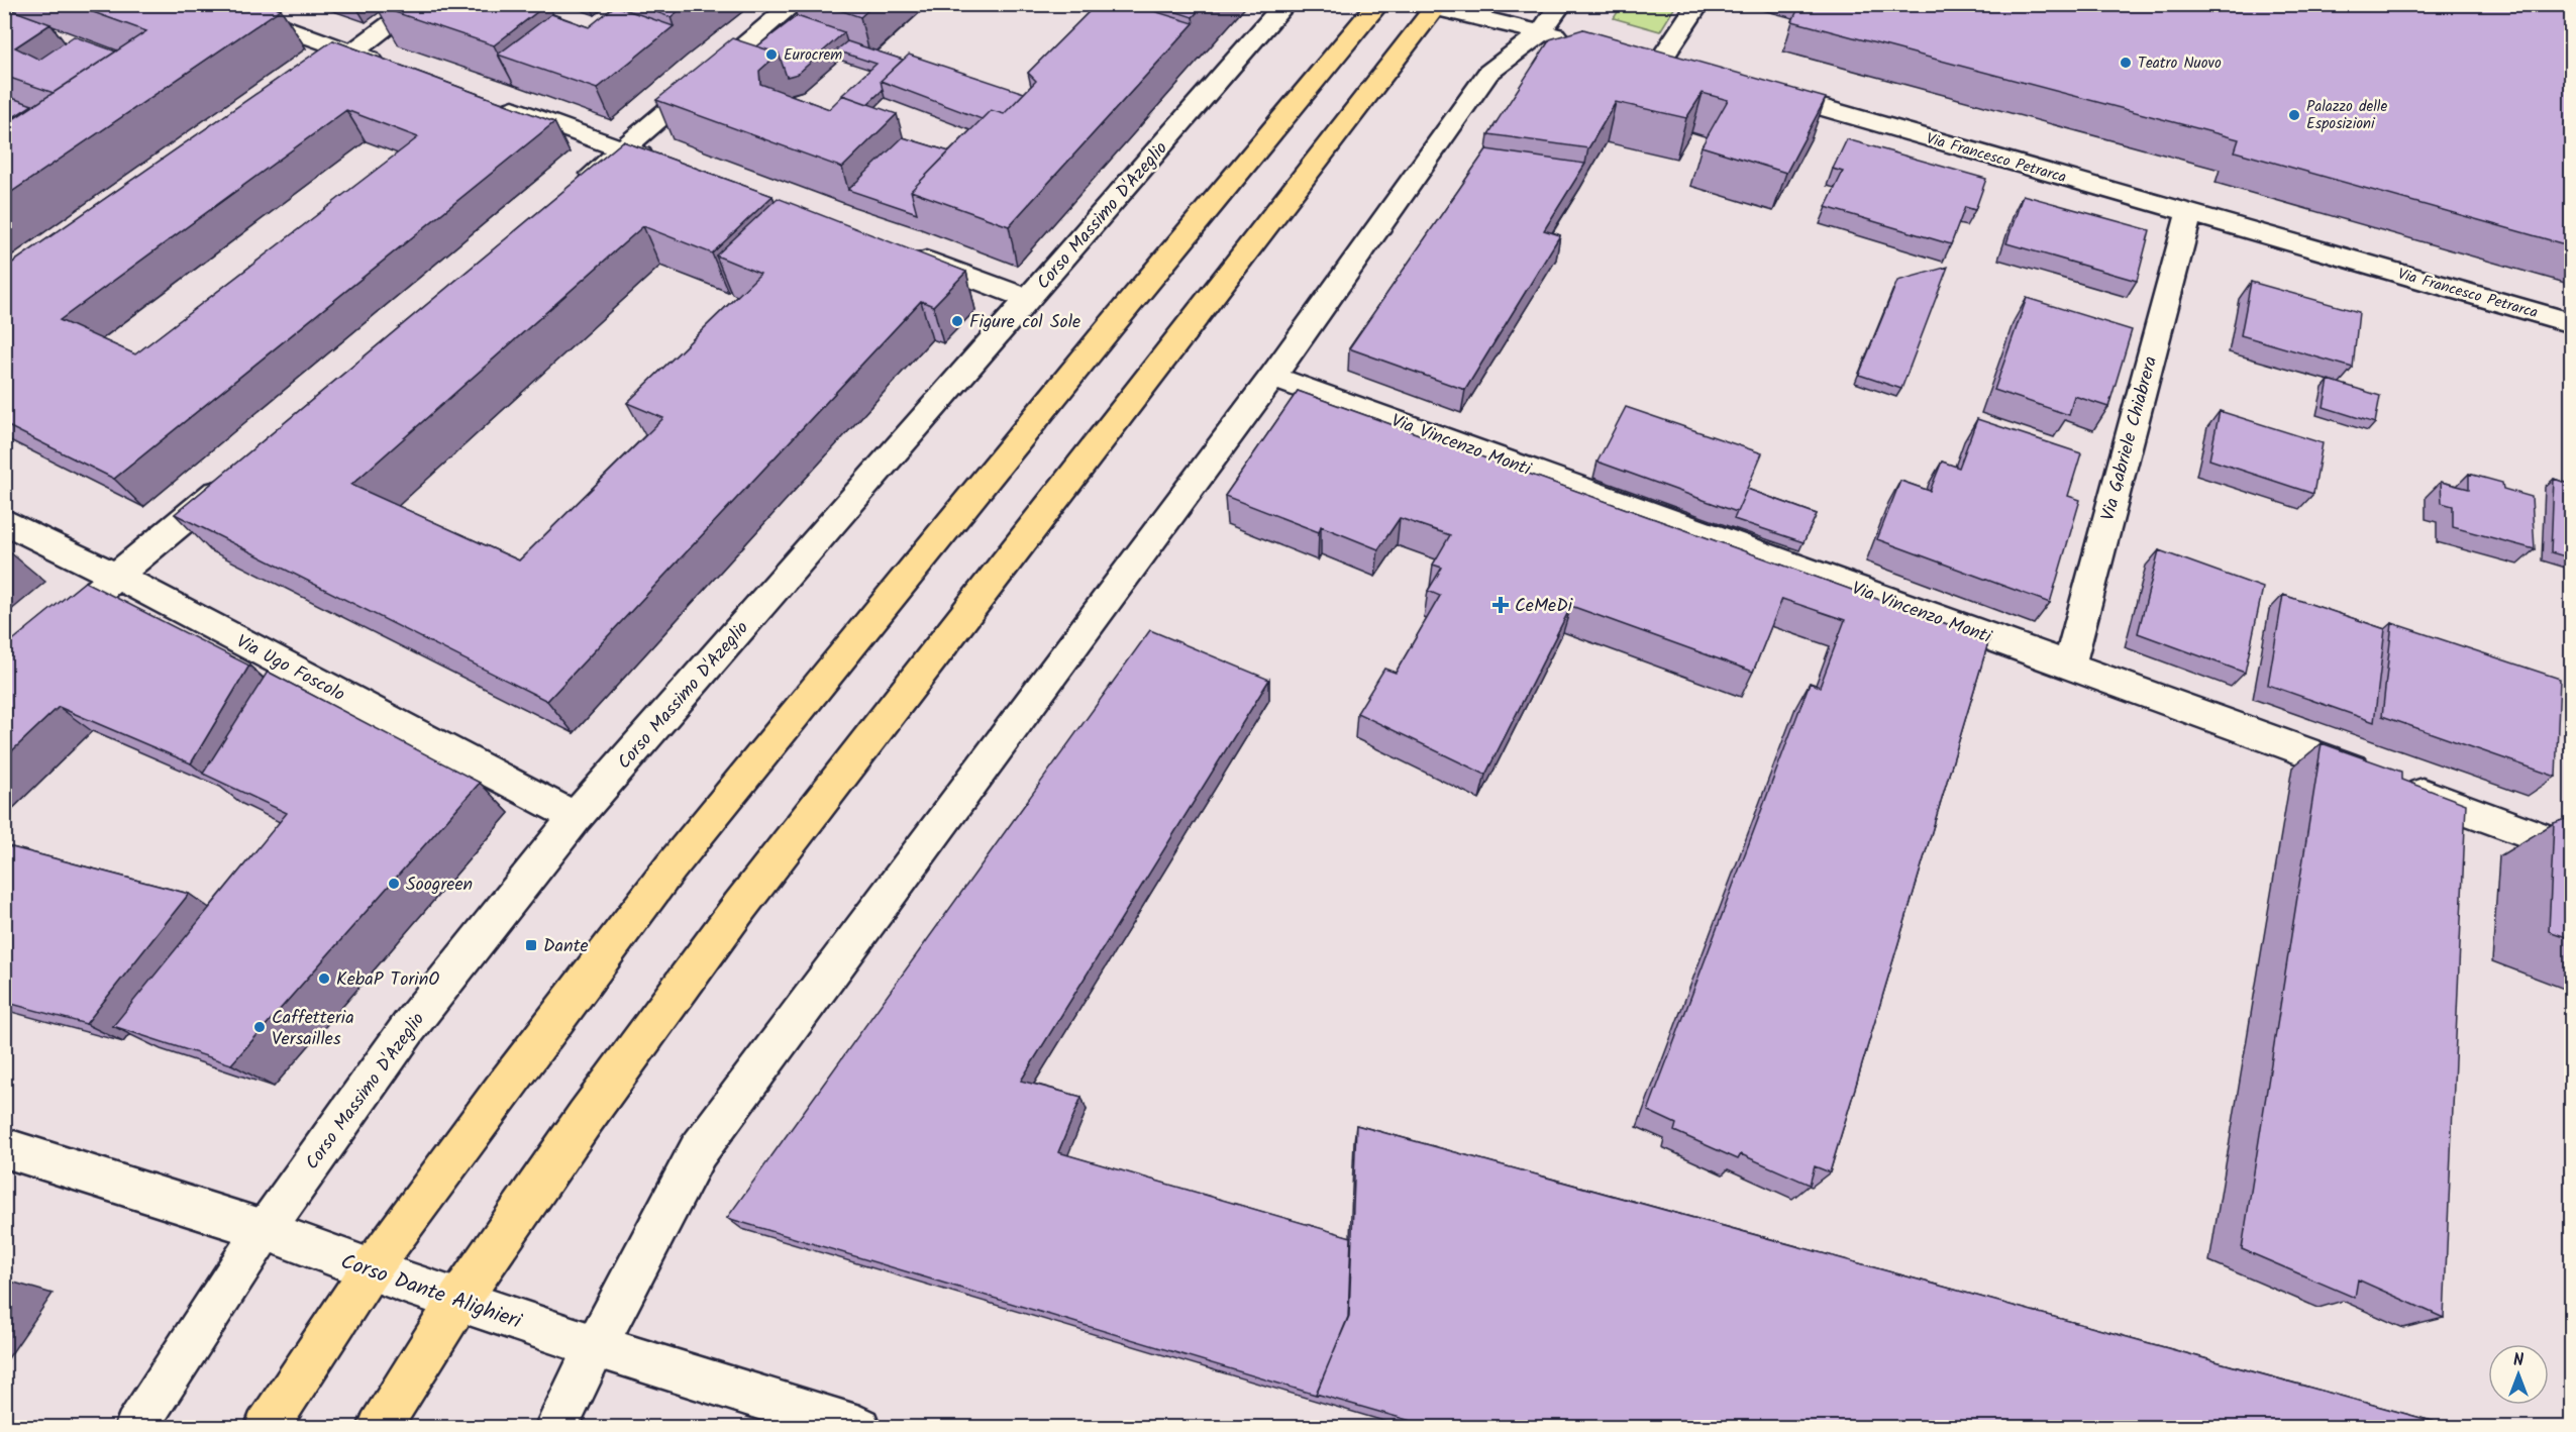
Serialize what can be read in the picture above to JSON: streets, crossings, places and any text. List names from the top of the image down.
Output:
{
  "streets": {
    "street": [
      "Via Francesco Petrarca",
      "Corso Massimo D'Azeglio",
      "Via Gabriele Chiabrera",
      "Via Vincenzo Monti",
      "Via Ugo Foscolo",
      "Corso Dante Alighieri"
    ]
  },
  "crossings": [
    ["Via Francesco Petrarca", "Via Gabriele Chiabrera"],
    ["Corso Massimo D'Azeglio", "Via Ugo Foscolo"],
    ["Corso Massimo D'Azeglio", "Corso Dante Alighieri"],
    ["Via Gabriele Chiabrera", "Via Vincenzo Monti"]
  ],
  "places": {
    "other": [
      "Eurocrem",
      "Teatro Nuovo",
      "Palazzo delle Esposizioni",
      "Figure col Sole",
      "Soogreen",
      "KebaP TorinO",
      "Caffetteria Versailles"
    ],
    "health": ["CeMeDi"],
    "transit": ["Dante"]
  },
  "north": "top"
}
